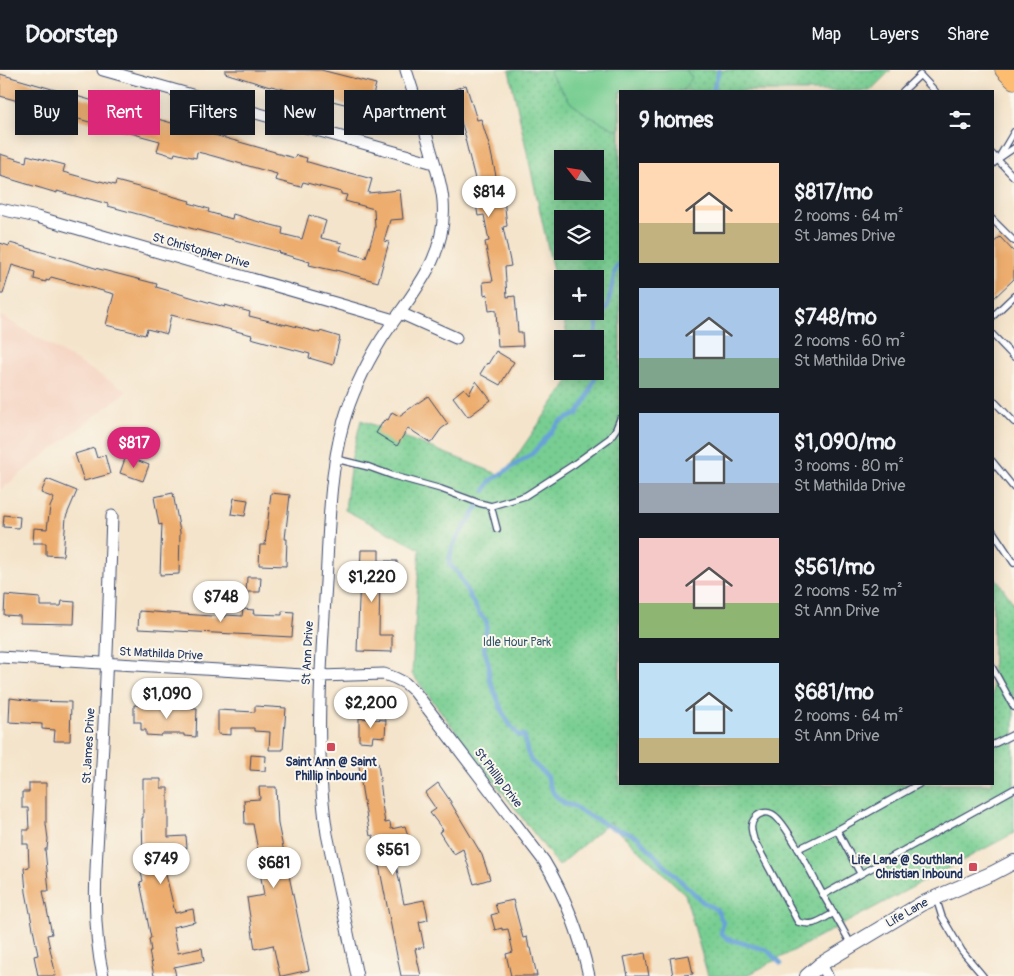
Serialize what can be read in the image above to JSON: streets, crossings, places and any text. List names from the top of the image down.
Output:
{
  "streets": {
    "street": [
      "St Christopher Drive",
      "St Ann Drive",
      "St Mathilda Drive",
      "St James Drive",
      "St Phillip Drive",
      "Life Lane"
    ]
  },
  "crossings": [
    ["St Christopher Drive", "St Ann Drive"],
    ["St Ann Drive", "St Mathilda Drive"],
    ["St Ann Drive", "St Phillip Drive"],
    ["St Mathilda Drive", "St James Drive"],
    ["St Mathilda Drive", "St Phillip Drive"]
  ],
  "parks": ["Idle Hour Park"],
  "places": {
    "transit": ["Saint Ann @ Saint Phillip Inbound", "Life Lane @ Southland Christian Inbound"]
  },
  "north": "top left",
  "page": {
    "header": "Doorstep",
    "nav": ["Map", "Layers", "Share"],
    "chip": [
      "Buy",
      "Rent",
      "Filters",
      "New",
      "Apartment"
    ],
    "heading": "9 homes",
    "map_buttons": ["+", "−"],
    "list": [
      {
        "name": "$817/mo",
        "note": "2 rooms · 64 m² · St James Drive"
      },
      {
        "name": "$748/mo",
        "note": "2 rooms · 60 m² · St Mathilda Drive"
      },
      {
        "name": "$1,090/mo",
        "note": "3 rooms · 80 m² · St Mathilda Drive"
      },
      {
        "name": "$561/mo",
        "note": "2 rooms · 52 m² · St Ann Drive"
      },
      {
        "name": "$681/mo",
        "note": "2 rooms · 64 m² · St Ann Drive"
      }
    ],
    "price": [
      "$814",
      "$817",
      "$1,220",
      "$748",
      "$1,090",
      "$2,200",
      "$561",
      "$749",
      "$681"
    ]
  }
}
